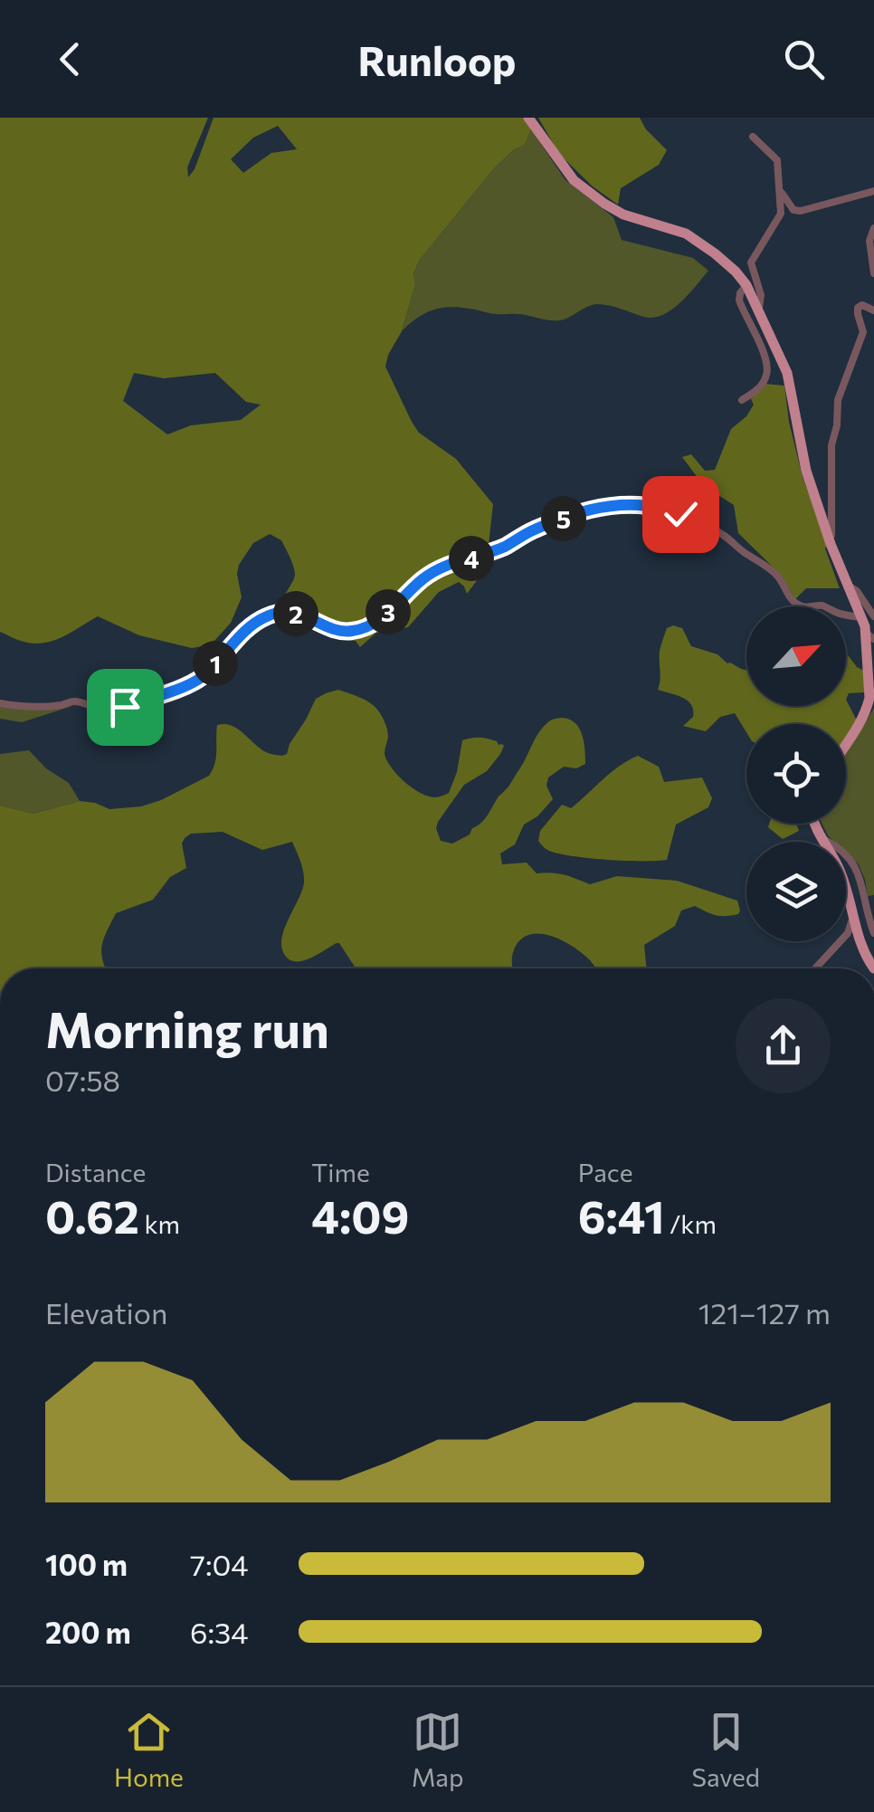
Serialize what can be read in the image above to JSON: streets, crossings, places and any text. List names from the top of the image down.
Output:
{
  "north": "top right",
  "page": {
    "header": "Runloop",
    "pins": [
      "5",
      "4",
      "3",
      "2",
      "1"
    ],
    "heading": ["Morning run", "07:58"],
    "stats": [
      ["Distance", "0.62 km"],
      ["Time", "4:09"],
      ["Pace", "6:41 /km"]
    ],
    "chart": ["Elevation", "121–127 m"],
    "list": [
      {
        "name": "100 m",
        "note": "7:04"
      },
      {
        "name": "200 m",
        "note": "6:34"
      }
    ],
    "tabs": ["Home", "Map", "Saved"]
  }
}
